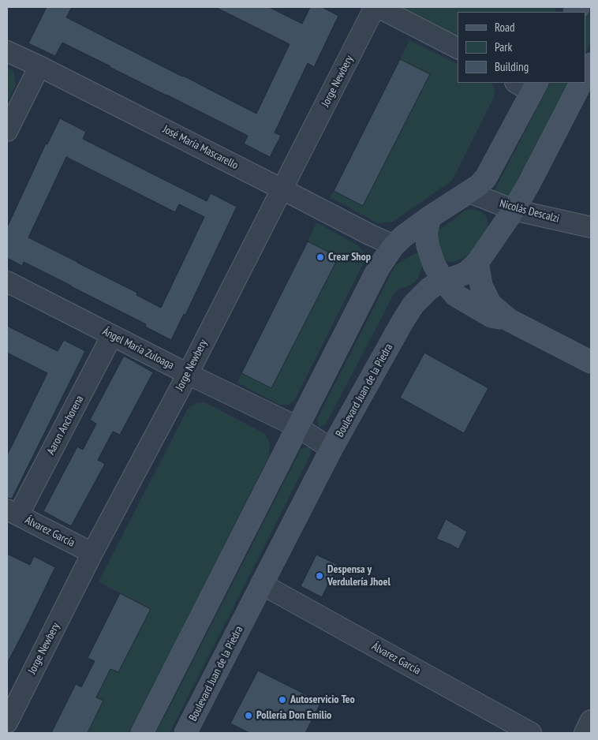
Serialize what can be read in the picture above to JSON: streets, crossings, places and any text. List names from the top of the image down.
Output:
{
  "streets": {
    "main road": ["Boulevard Juan de la Piedra"],
    "street": [
      "Jorge Newbery",
      "José María Mascarello",
      "Nicolás Descalzi",
      "Ángel María Zuloaga",
      "Aaron Anchorena",
      "Álvarez García"
    ]
  },
  "crossings": [
    ["Jorge Newbery", "José María Mascarello"],
    ["Jorge Newbery", "Ángel María Zuloaga"],
    ["Jorge Newbery", "Álvarez García"],
    ["Nicolás Descalzi", "Boulevard Juan de la Piedra"],
    ["Ángel María Zuloaga", "Boulevard Juan de la Piedra"],
    ["Ángel María Zuloaga", "Aaron Anchorena"],
    ["Boulevard Juan de la Piedra", "Álvarez García"],
    ["Aaron Anchorena", "Álvarez García"]
  ],
  "places": [
    "Crear Shop",
    "Despensa y Verdulería Jhoel",
    "Autoservicio Teo",
    "Pollería Don Emilio"
  ],
  "legend": ["Road", "Park", "Building"]
}
